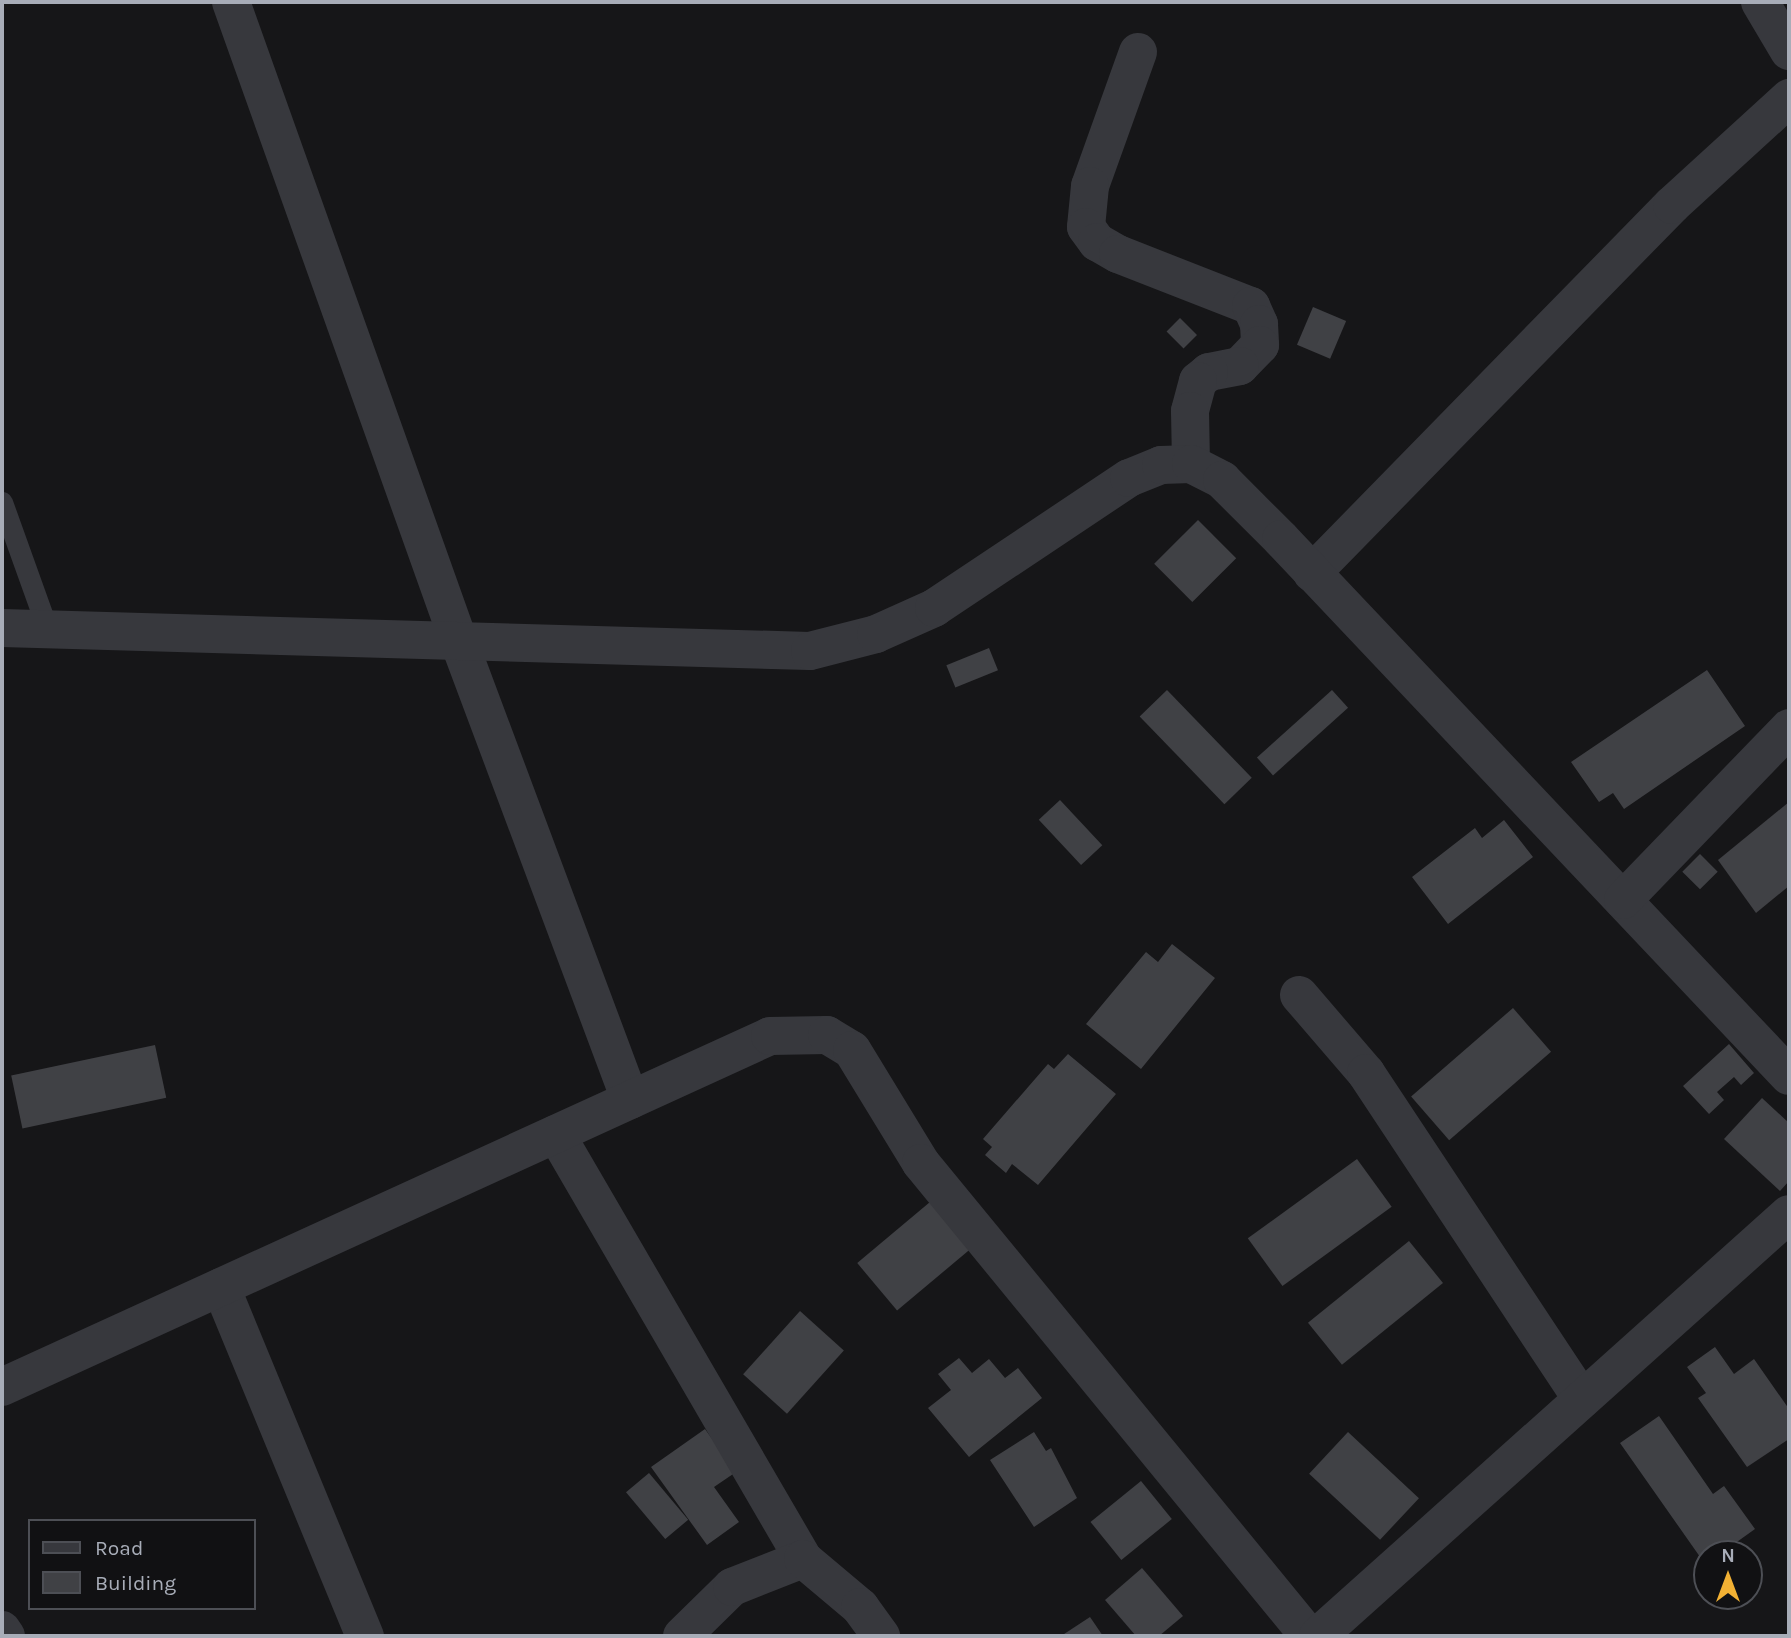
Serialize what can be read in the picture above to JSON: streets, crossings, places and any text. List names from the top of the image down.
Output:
{
  "legend": ["Road", "Building"],
  "north": "top"
}
